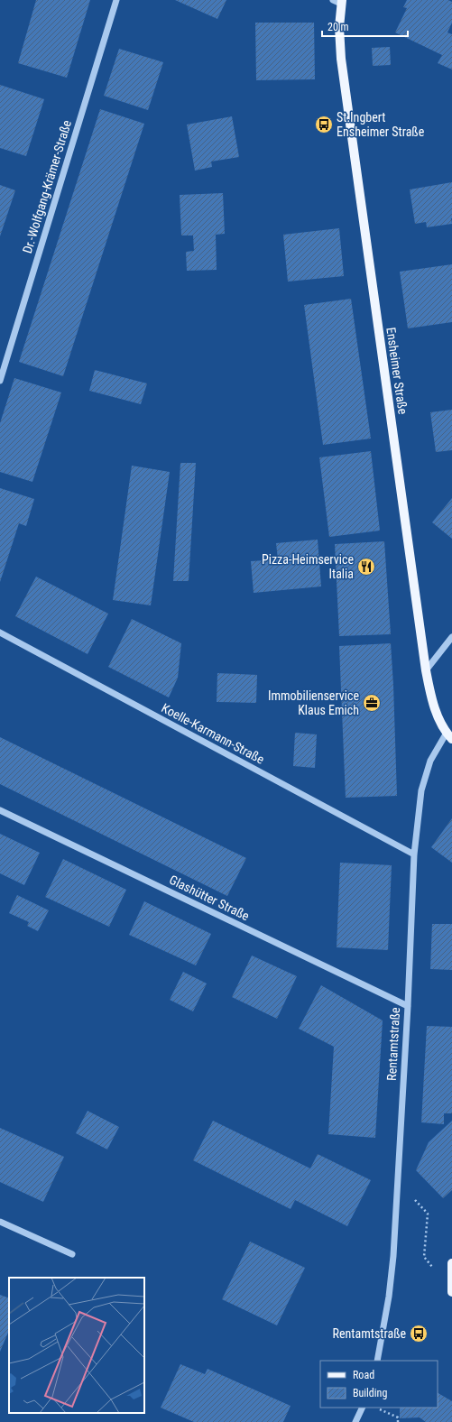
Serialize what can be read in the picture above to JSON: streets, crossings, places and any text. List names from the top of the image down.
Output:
{
  "streets": {
    "main road": ["Ensheimer Straße"],
    "street": [
      "Dr.-Wolfgang-Krämer-Straße",
      "Koelle-Karmann-Straße",
      "Glashütter Straße",
      "Rentamtstraße"
    ]
  },
  "crossings": [
    ["Ensheimer Straße", "Rentamtstraße"],
    ["Koelle-Karmann-Straße", "Rentamtstraße"],
    ["Glashütter Straße", "Rentamtstraße"]
  ],
  "places": {
    "bus stop": ["St.Ingbert Ensheimer Straße", "Rentamtstraße"],
    "restaurant": ["Pizza-Heimservice Italia"],
    "office": ["Immobilienservice Klaus Emich"]
  },
  "legend": ["Road", "Building"],
  "scale_bar": "20 m"
}
